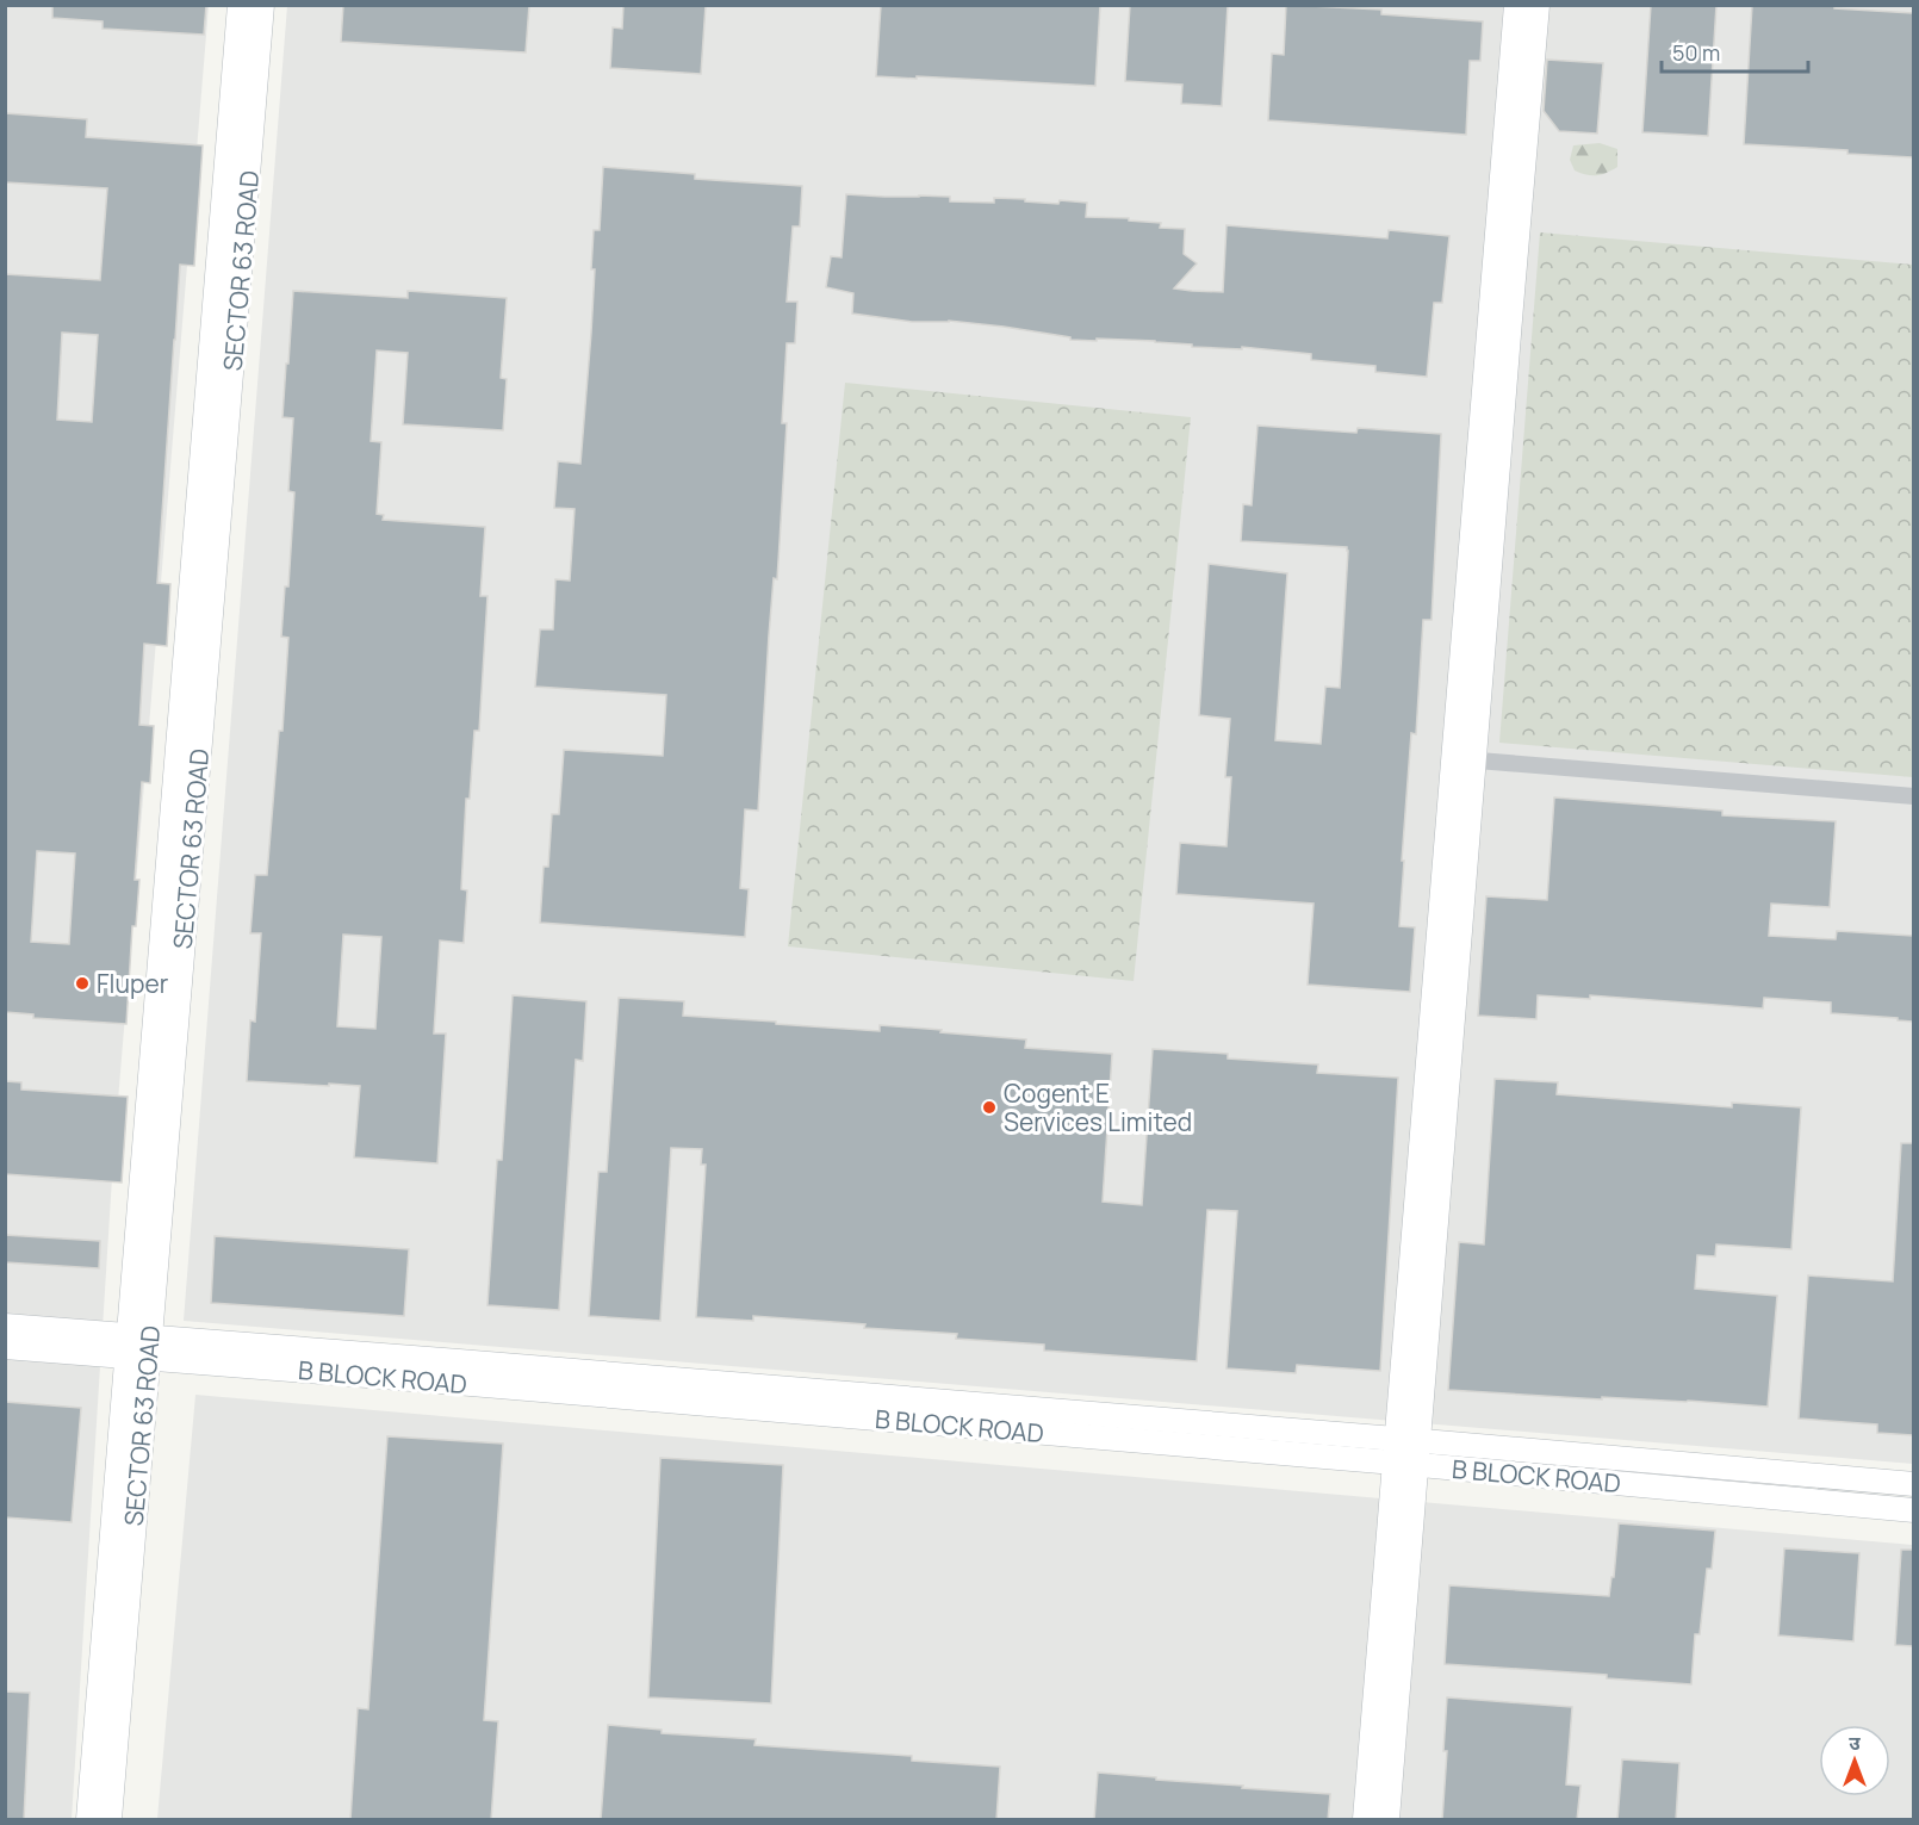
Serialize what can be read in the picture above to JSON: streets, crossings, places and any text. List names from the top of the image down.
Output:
{
  "streets": {
    "street": ["SECTOR 63 ROAD", "B BLOCK ROAD"]
  },
  "crossings": [
    ["SECTOR 63 ROAD", "B BLOCK ROAD"]
  ],
  "places": ["Fluper", "Cogent E Services Limited"],
  "scale_bar": "50 m",
  "north": "top"
}
